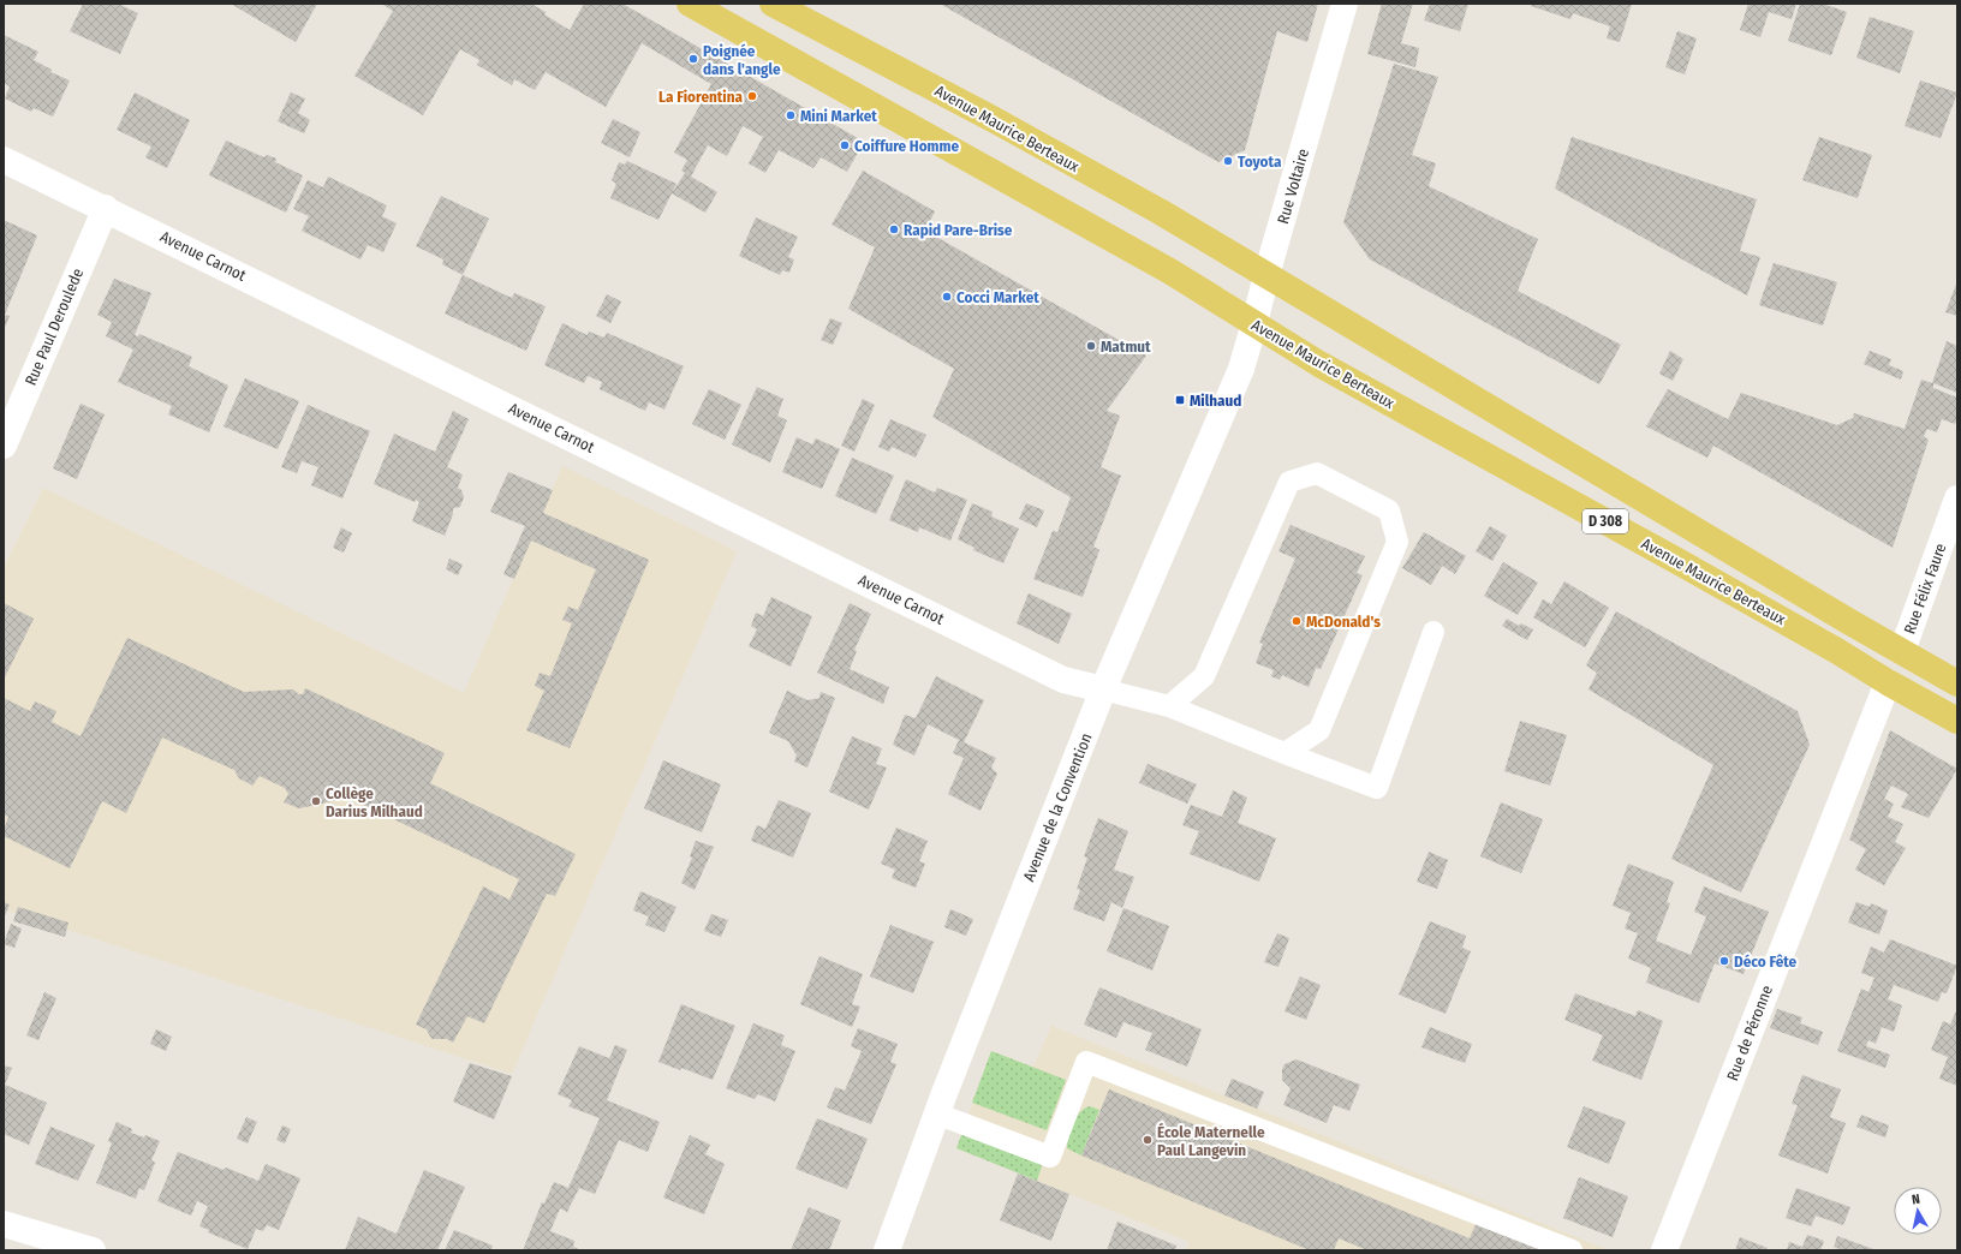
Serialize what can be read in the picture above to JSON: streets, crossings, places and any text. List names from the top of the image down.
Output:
{
  "streets": {
    "main road": ["Avenue Maurice Berteaux", "D 308"],
    "street": [
      "Rue Voltaire",
      "Avenue Carnot",
      "Rue Paul Deroulede",
      "Rue Félix Faure",
      "Avenue de la Convention",
      "Rue de Péronne"
    ]
  },
  "crossings": [
    ["Avenue Maurice Berteaux", "Rue Voltaire"],
    ["Avenue Maurice Berteaux", "Rue Félix Faure"],
    ["Avenue Maurice Berteaux", "Rue de Péronne"],
    ["Rue Voltaire", "Avenue de la Convention"],
    ["Avenue Carnot", "Rue Paul Deroulede"],
    ["Avenue Carnot", "Avenue de la Convention"]
  ],
  "places": {
    "other": [
      "Poignée dans l'angle",
      "La Fiorentina",
      "Mini Market",
      "Coiffure Homme",
      "Toyota",
      "Rapid Pare-Brise",
      "Cocci Market",
      "Matmut",
      "McDonald's",
      "Collège Darius Milhaud",
      "Déco Fête",
      "École Maternelle Paul Langevin"
    ],
    "transit": ["Milhaud"]
  },
  "north": "top"
}
